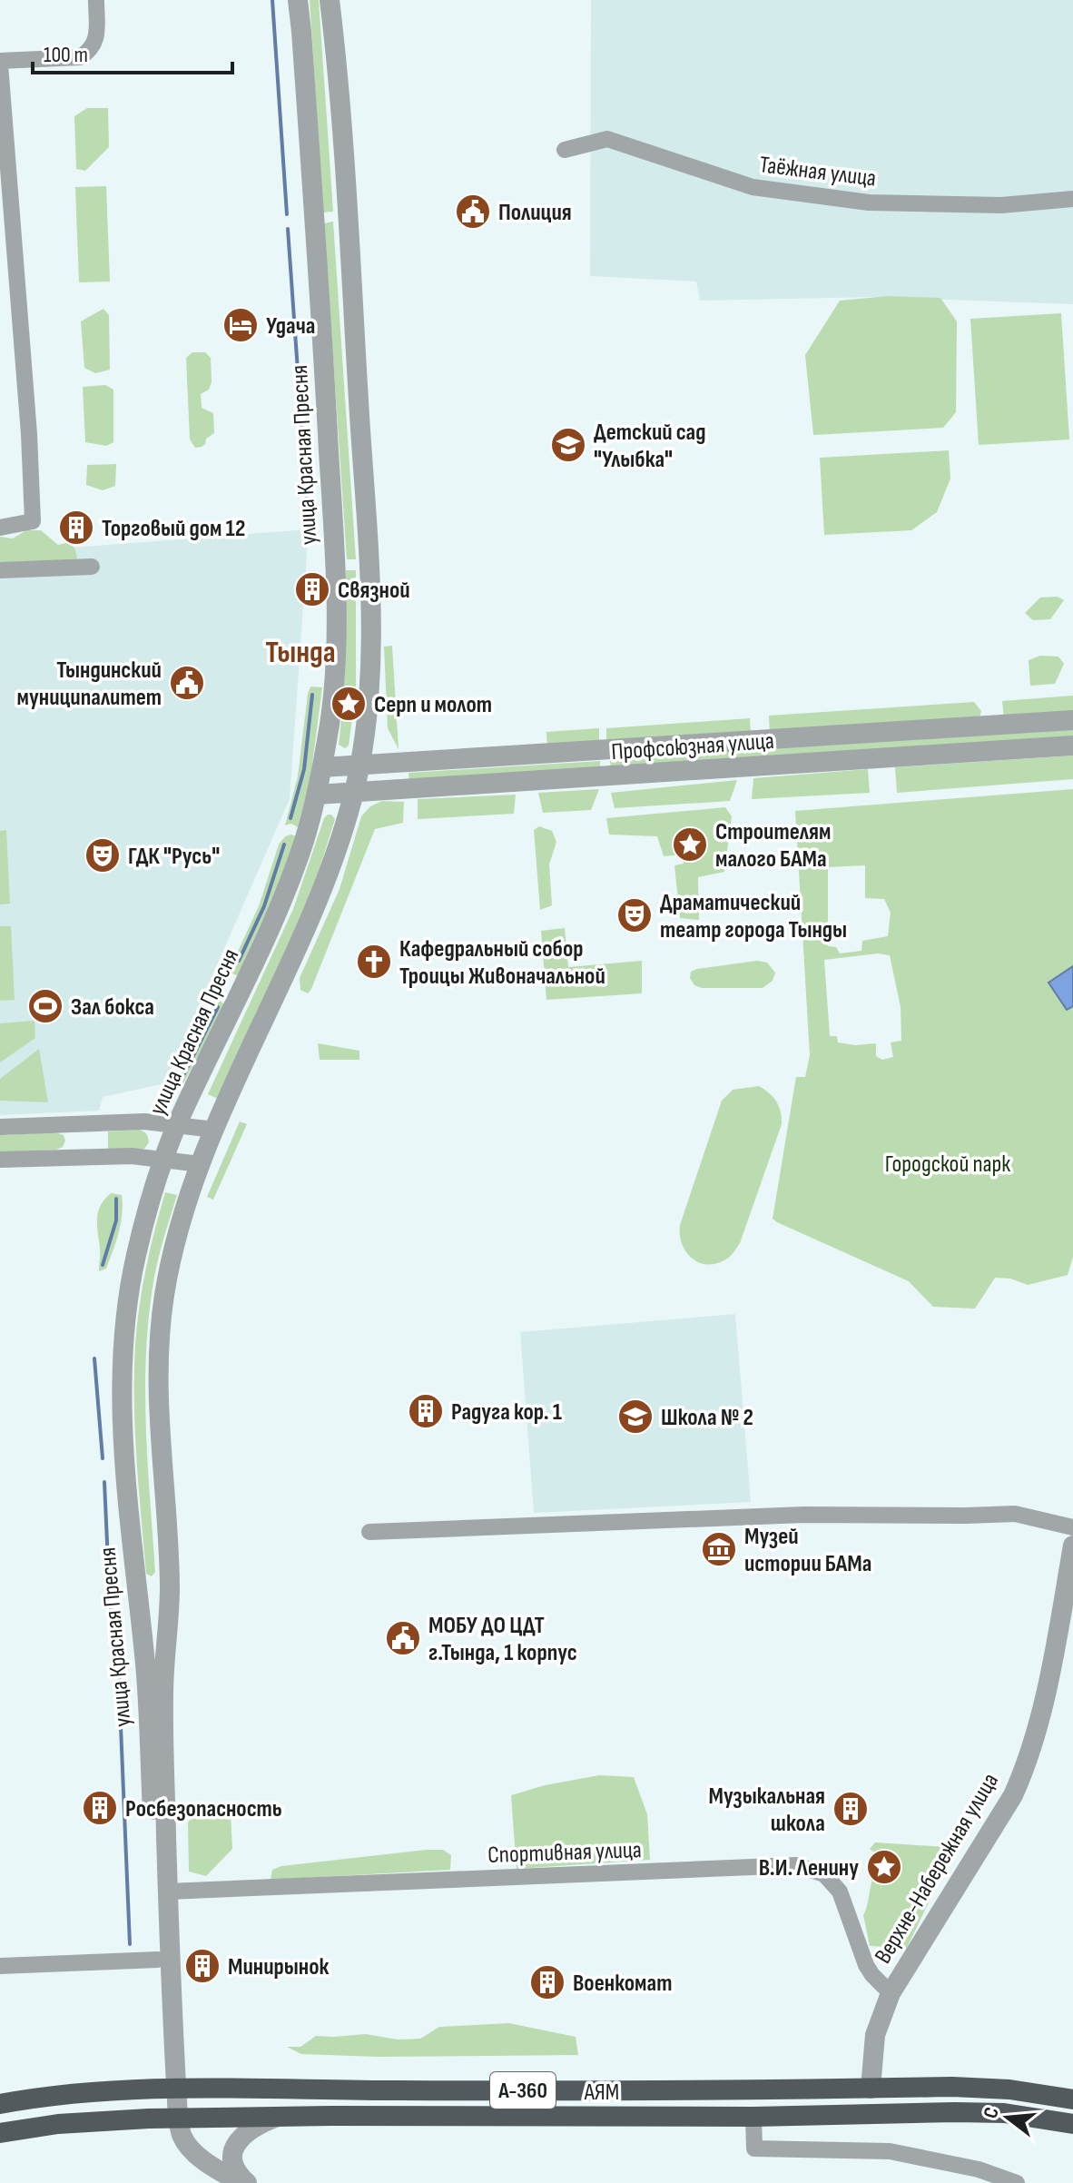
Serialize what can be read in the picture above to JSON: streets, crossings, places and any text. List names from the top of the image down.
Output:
{
  "streets": {
    "highway": ["А-360", "АЯМ"],
    "street": [
      "Таёжная улица",
      "улица Красная Пресня",
      "Профсоюзная улица",
      "Спортивная улица",
      "Верхне-Набережная улица"
    ]
  },
  "crossings": [
    ["улица Красная Пресня", "Профсоюзная улица"],
    ["улица Красная Пресня", "Спортивная улица"],
    ["улица Красная Пресня", "АЯМ"],
    ["Спортивная улица", "Верхне-Набережная улица"],
    ["Верхне-Набережная улица", "АЯМ"]
  ],
  "districts": ["Тында"],
  "parks": ["Городской парк"],
  "places": {
    "public building": ["Полиция", "Тындинский муниципалитет", "МОБУ ДО ЦДТ г.Тында, 1 корпус"],
    "hotel": ["Удача"],
    "school or university": ["Детский сад \"Улыбка\"", "Школа № 2"],
    "building": [
      "Торговый дом 12",
      "Связной",
      "Радуга кор. 1",
      "Росбезопасность",
      "Музыкальная школа",
      "Минирынок",
      "Военкомат"
    ],
    "place": ["Серп и молот", "Строителям малого БАМа", "В.И. Ленину"],
    "theatre": ["ГДК \"Русь\"", "Драматический театр города Тынды"],
    "church": ["Кафедральный собор Троицы Живоначальной"],
    "sports": ["Зал бокса"],
    "museum": ["Музей истории БАМа"]
  },
  "scale_bar": "100 m",
  "north": "left"
}
